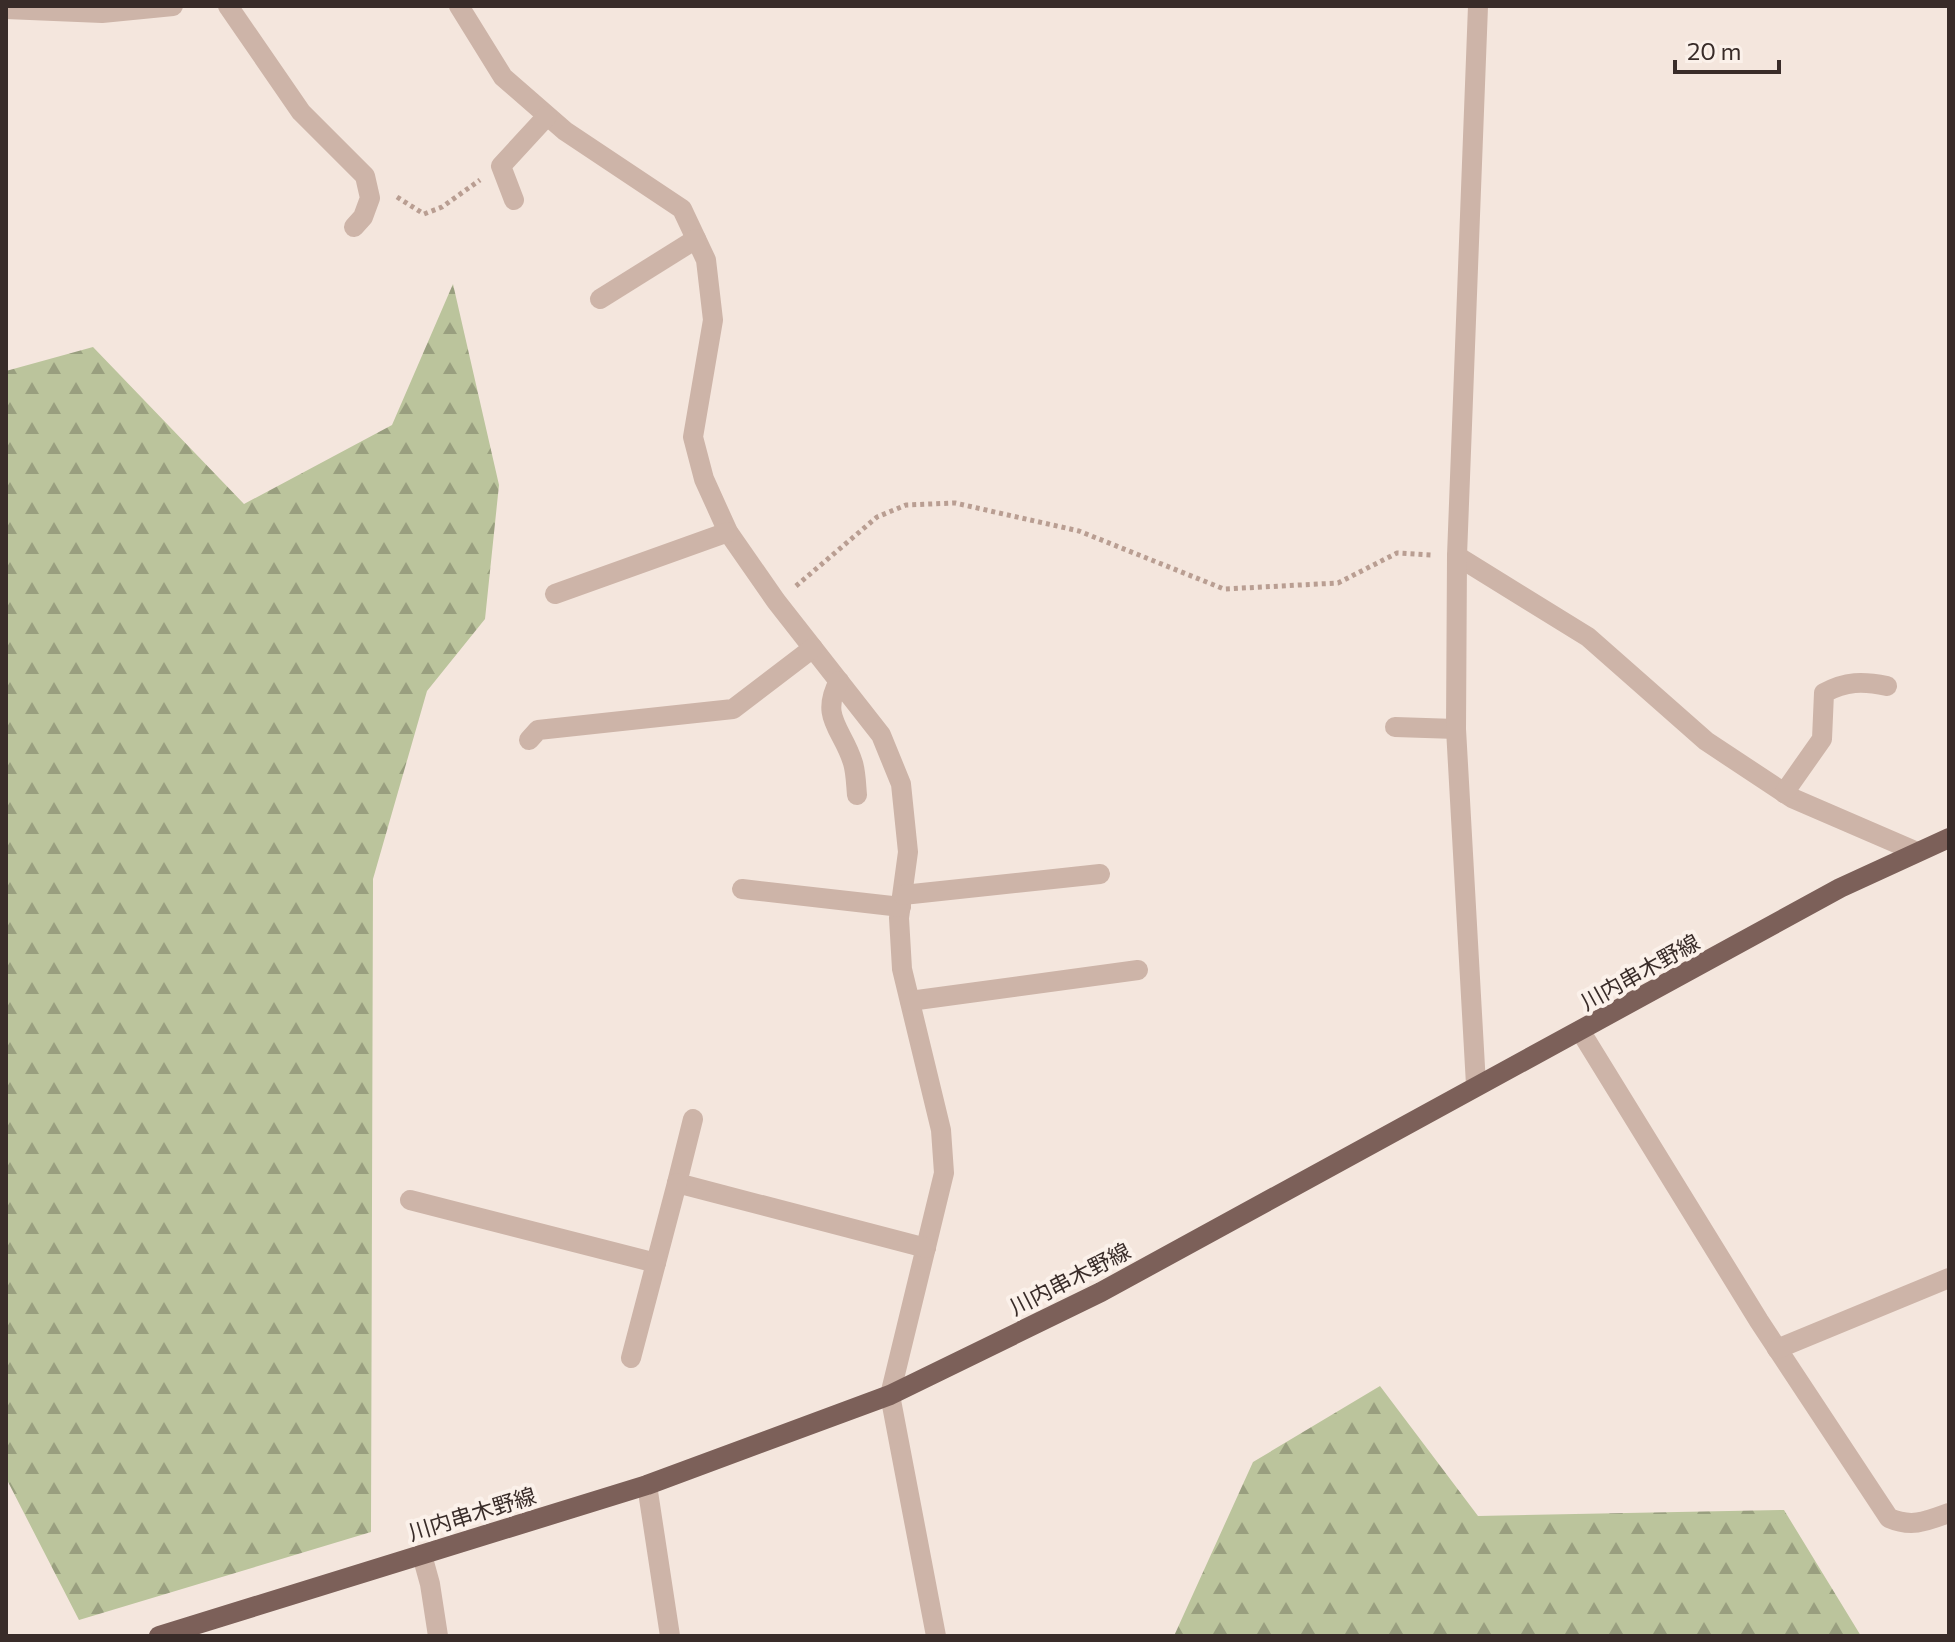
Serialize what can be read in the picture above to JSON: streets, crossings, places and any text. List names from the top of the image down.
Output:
{
  "streets": {
    "main road": ["川内串木野線"]
  },
  "scale_bar": "20 m"
}
